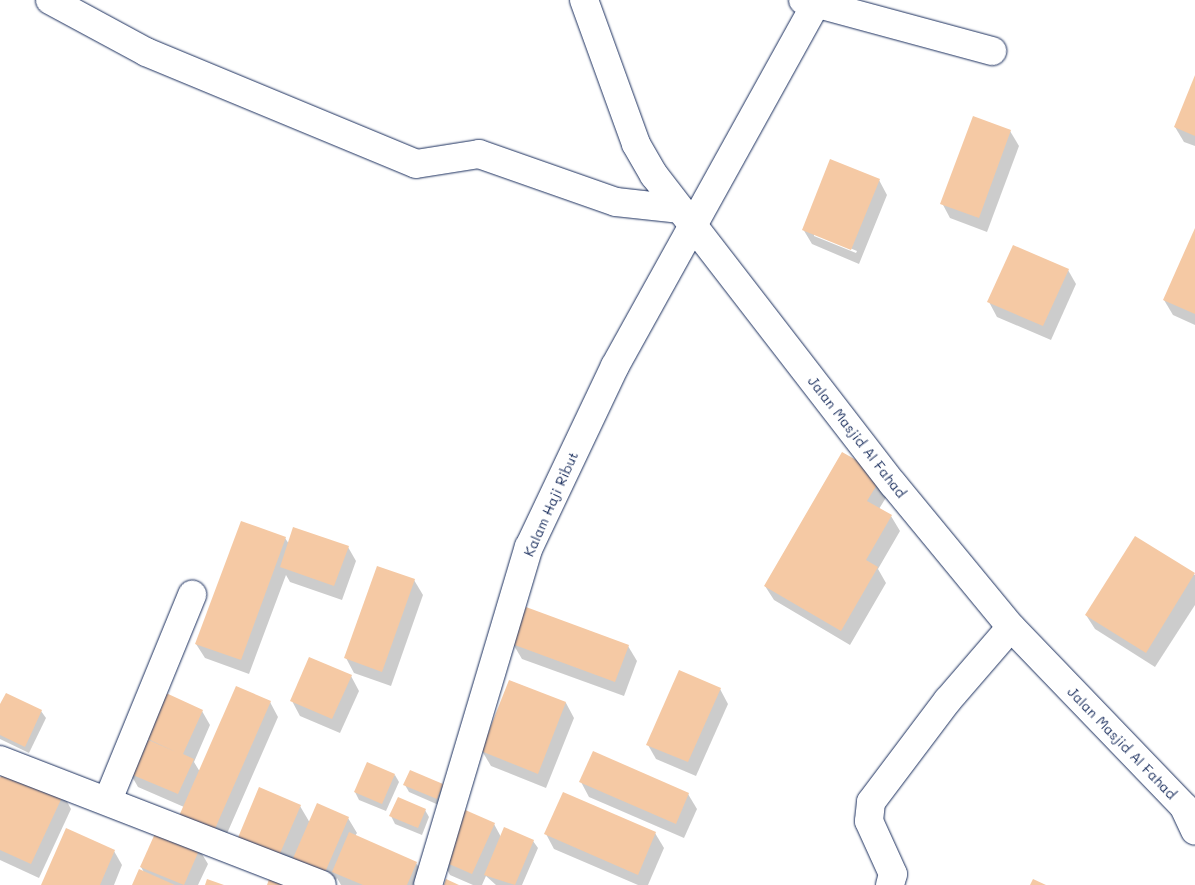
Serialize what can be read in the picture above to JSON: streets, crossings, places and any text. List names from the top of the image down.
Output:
{
  "streets": {
    "street": ["Jalan Masjid Al Fahad", "Kalam Haji Ribut"]
  },
  "crossings": [
    ["Jalan Masjid Al Fahad", "Kalam Haji Ribut"]
  ]
}
